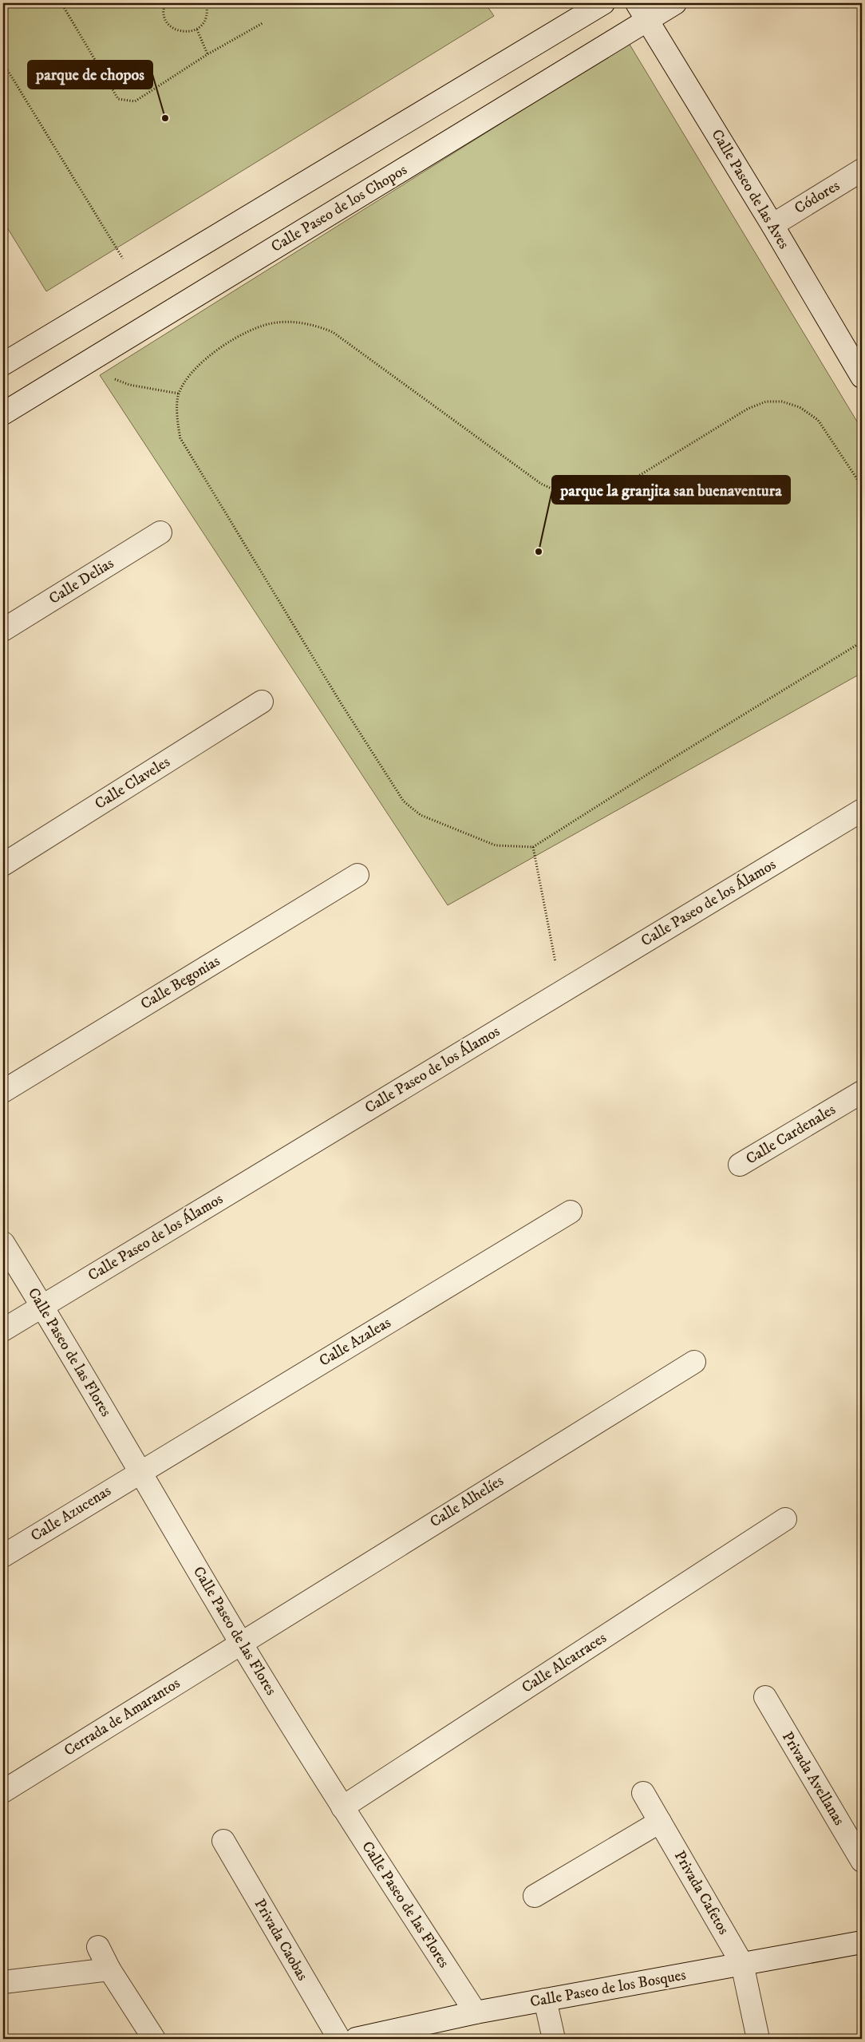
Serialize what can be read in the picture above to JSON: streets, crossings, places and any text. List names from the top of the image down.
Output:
{
  "streets": {
    "street": [
      "Calle Paseo de las Aves",
      "Códores",
      "Calle Paseo de los Chopos",
      "Calle Delias",
      "Calle Claveles",
      "Calle Paseo de los Álamos",
      "Calle Begonias",
      "Calle Cardenales",
      "Calle Azaleas",
      "Calle Paseo de las Flores",
      "Calle Alhelíes",
      "Calle Azucenas",
      "Calle Alcatraces",
      "Cerrada de Amarantos",
      "Privada Avellanas",
      "Privada Cafetos",
      "Privada Caobas",
      "Calle Paseo de los Bosques"
    ]
  },
  "crossings": [
    ["Calle Paseo de las Aves", "Códores"],
    ["Calle Paseo de las Aves", "Calle Paseo de los Chopos"],
    ["Calle Paseo de los Álamos", "Calle Paseo de las Flores"],
    ["Calle Azaleas", "Calle Paseo de las Flores"],
    ["Calle Azaleas", "Calle Azucenas"],
    ["Calle Paseo de las Flores", "Calle Alhelíes"],
    ["Calle Paseo de las Flores", "Calle Azucenas"],
    ["Calle Paseo de las Flores", "Calle Alcatraces"],
    ["Calle Paseo de las Flores", "Cerrada de Amarantos"],
    ["Calle Paseo de las Flores", "Calle Paseo de los Bosques"],
    ["Calle Alhelíes", "Cerrada de Amarantos"],
    ["Privada Cafetos", "Calle Paseo de los Bosques"]
  ],
  "places": ["parque de chopos", "parque la granjita san buenaventura"]
}
